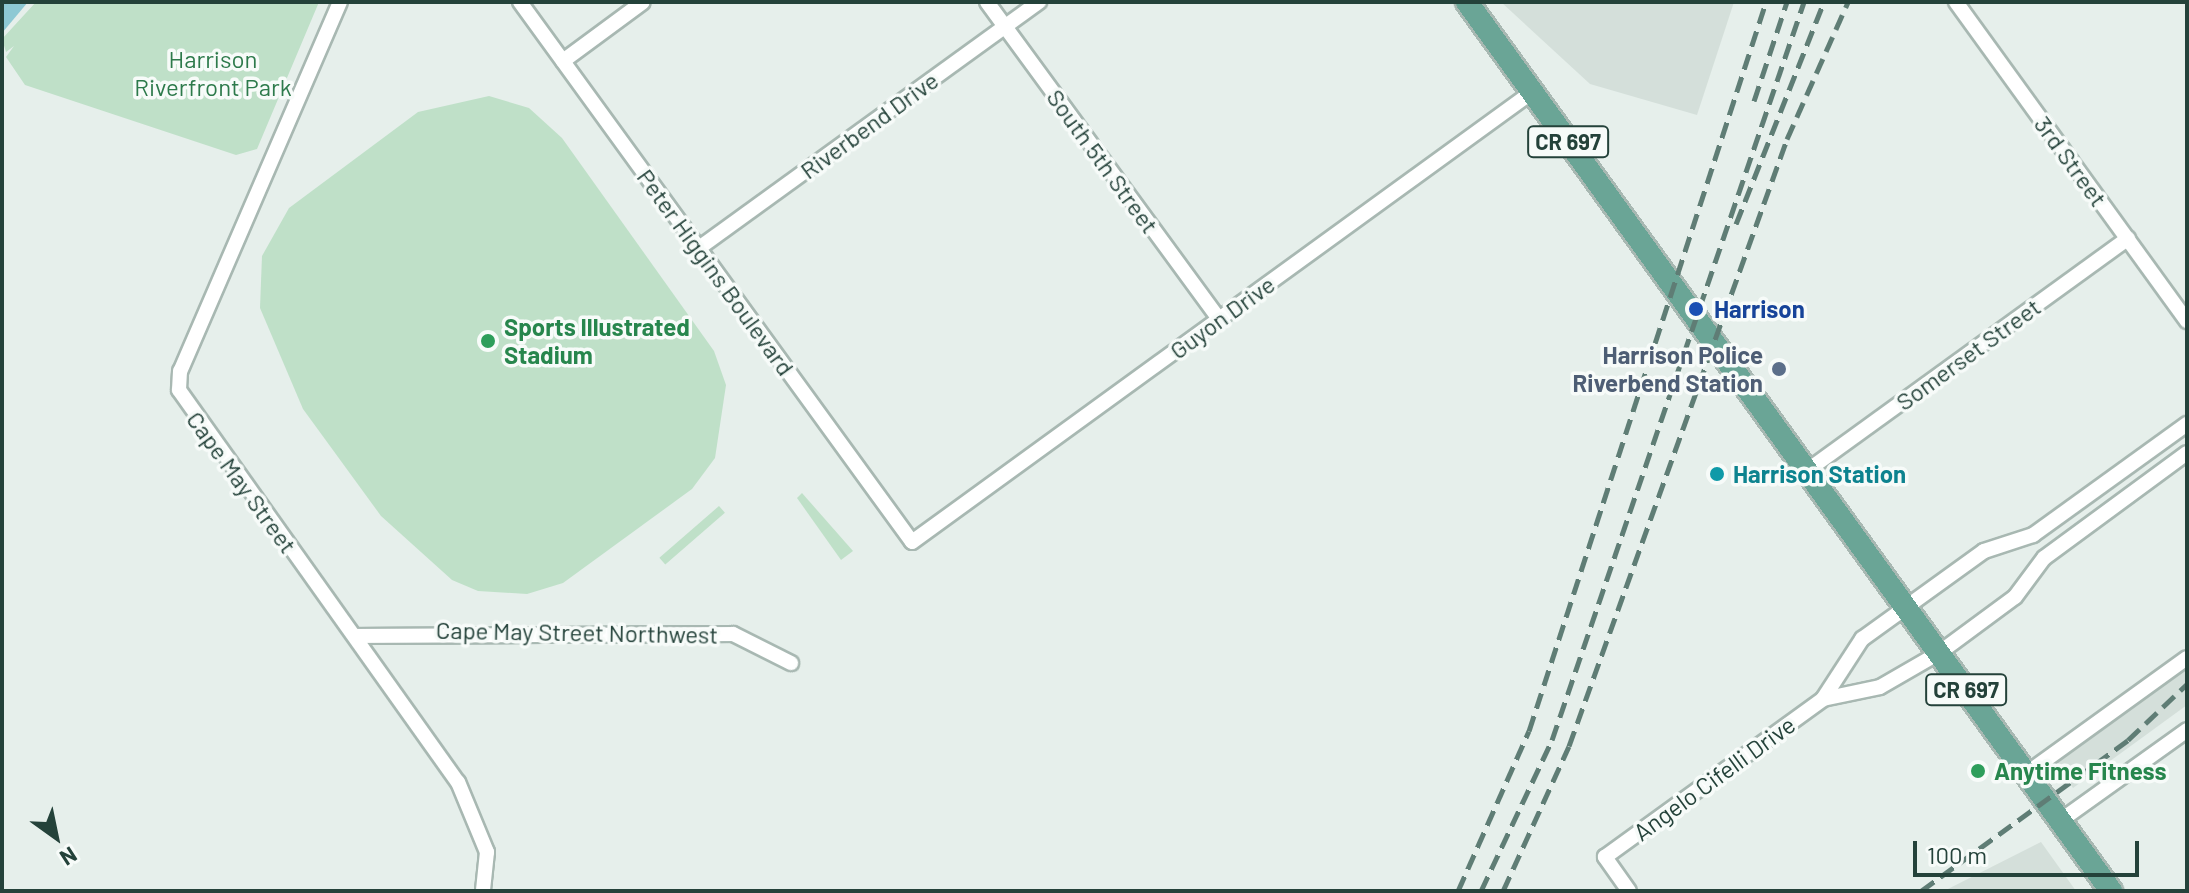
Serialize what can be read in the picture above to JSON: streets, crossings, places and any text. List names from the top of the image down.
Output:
{
  "streets": {
    "main road": ["CR 697"],
    "street": [
      "Riverbend Drive",
      "South 5th Street",
      "3rd Street",
      "Peter Higgins Boulevard",
      "Guyon Drive",
      "Somerset Street",
      "Cape May Street",
      "Cape May Street Northwest",
      "Angelo Cifelli Drive"
    ]
  },
  "crossings": [
    ["Riverbend Drive", "South 5th Street"],
    ["Riverbend Drive", "Peter Higgins Boulevard"],
    ["CR 697", "Guyon Drive"],
    ["CR 697", "Somerset Street"],
    ["CR 697", "Angelo Cifelli Drive"],
    ["South 5th Street", "Guyon Drive"],
    ["3rd Street", "Somerset Street"],
    ["Peter Higgins Boulevard", "Guyon Drive"],
    ["Cape May Street", "Cape May Street Northwest"]
  ],
  "parks": ["Harrison Riverfront Park"],
  "places": [
    "Harrison",
    "Sports Illustrated Stadium",
    "Harrison Police Riverbend Station",
    "Harrison Station",
    "Anytime Fitness"
  ],
  "scale_bar": "100 m",
  "north": "bottom right"
}
